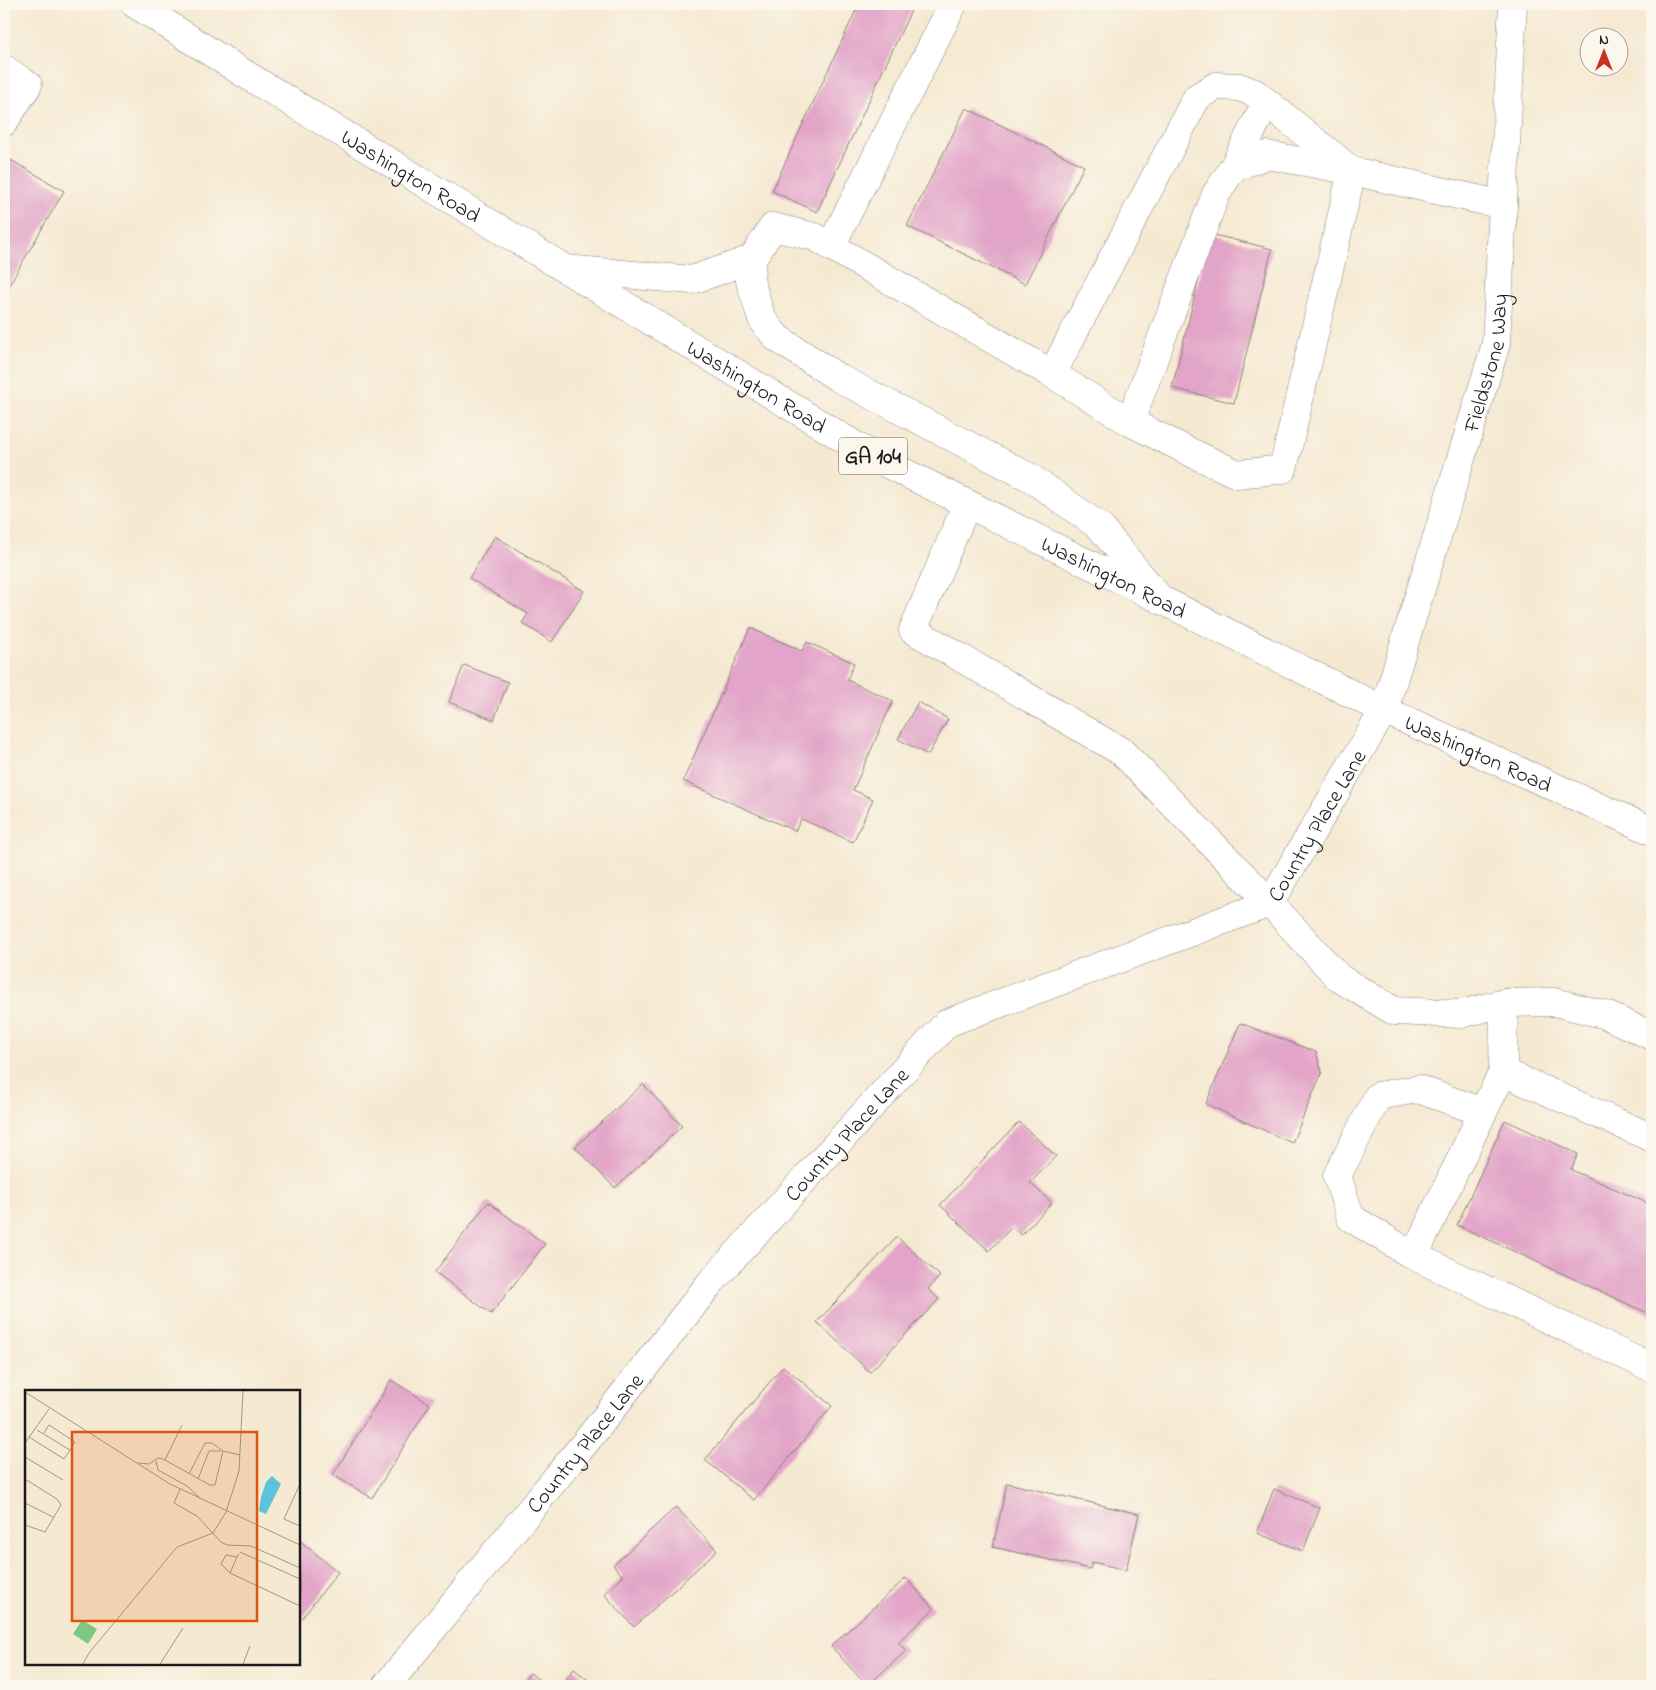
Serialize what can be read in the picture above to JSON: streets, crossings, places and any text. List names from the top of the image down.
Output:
{
  "streets": {
    "street": [
      "Washington Road",
      "Fieldstone Way",
      "GA 104",
      "Country Place Lane"
    ]
  },
  "crossings": [
    ["Washington Road", "Fieldstone Way"],
    ["Washington Road", "Country Place Lane"],
    ["Fieldstone Way", "Country Place Lane"]
  ],
  "north": "top"
}
